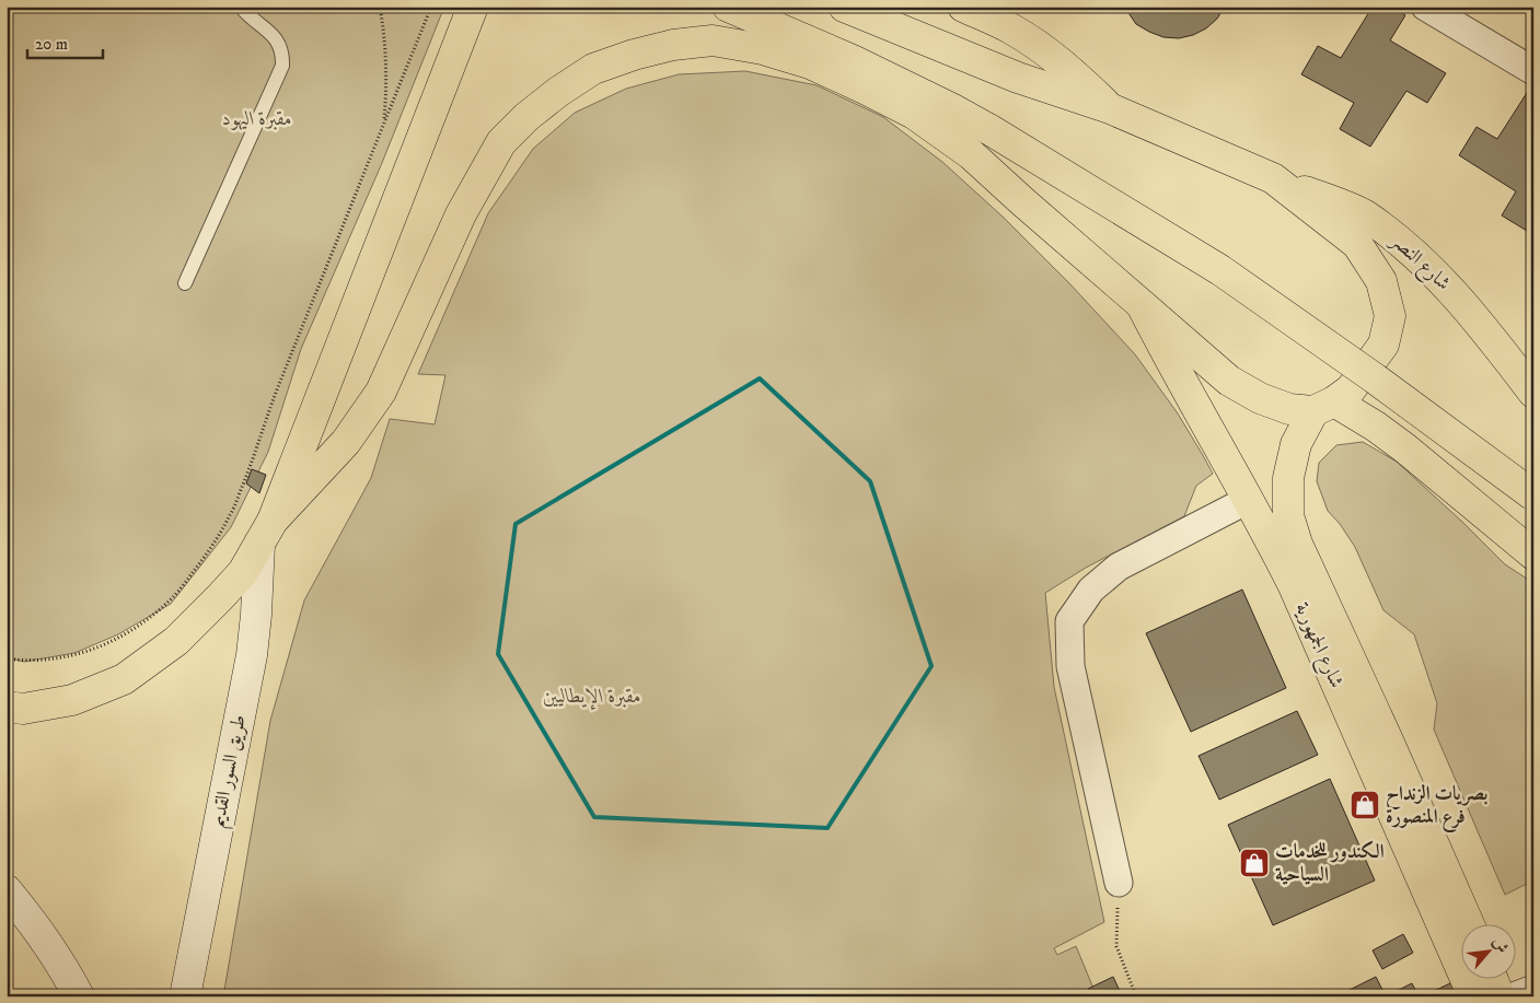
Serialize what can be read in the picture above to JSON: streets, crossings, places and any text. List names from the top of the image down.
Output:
{
  "streets": {
    "main road": ["شارع النصر", "شارع الجمهورية", "طريق السور القديم"]
  },
  "parks": ["مقبرة اليهود", "مقبرة الإيطاليين"],
  "places": {
    "shop": ["بصريات الزنداح فرع المنصورة", "الكندور للخدمات السياحية"]
  },
  "scale_bar": "20 m",
  "north": "top right"
}
